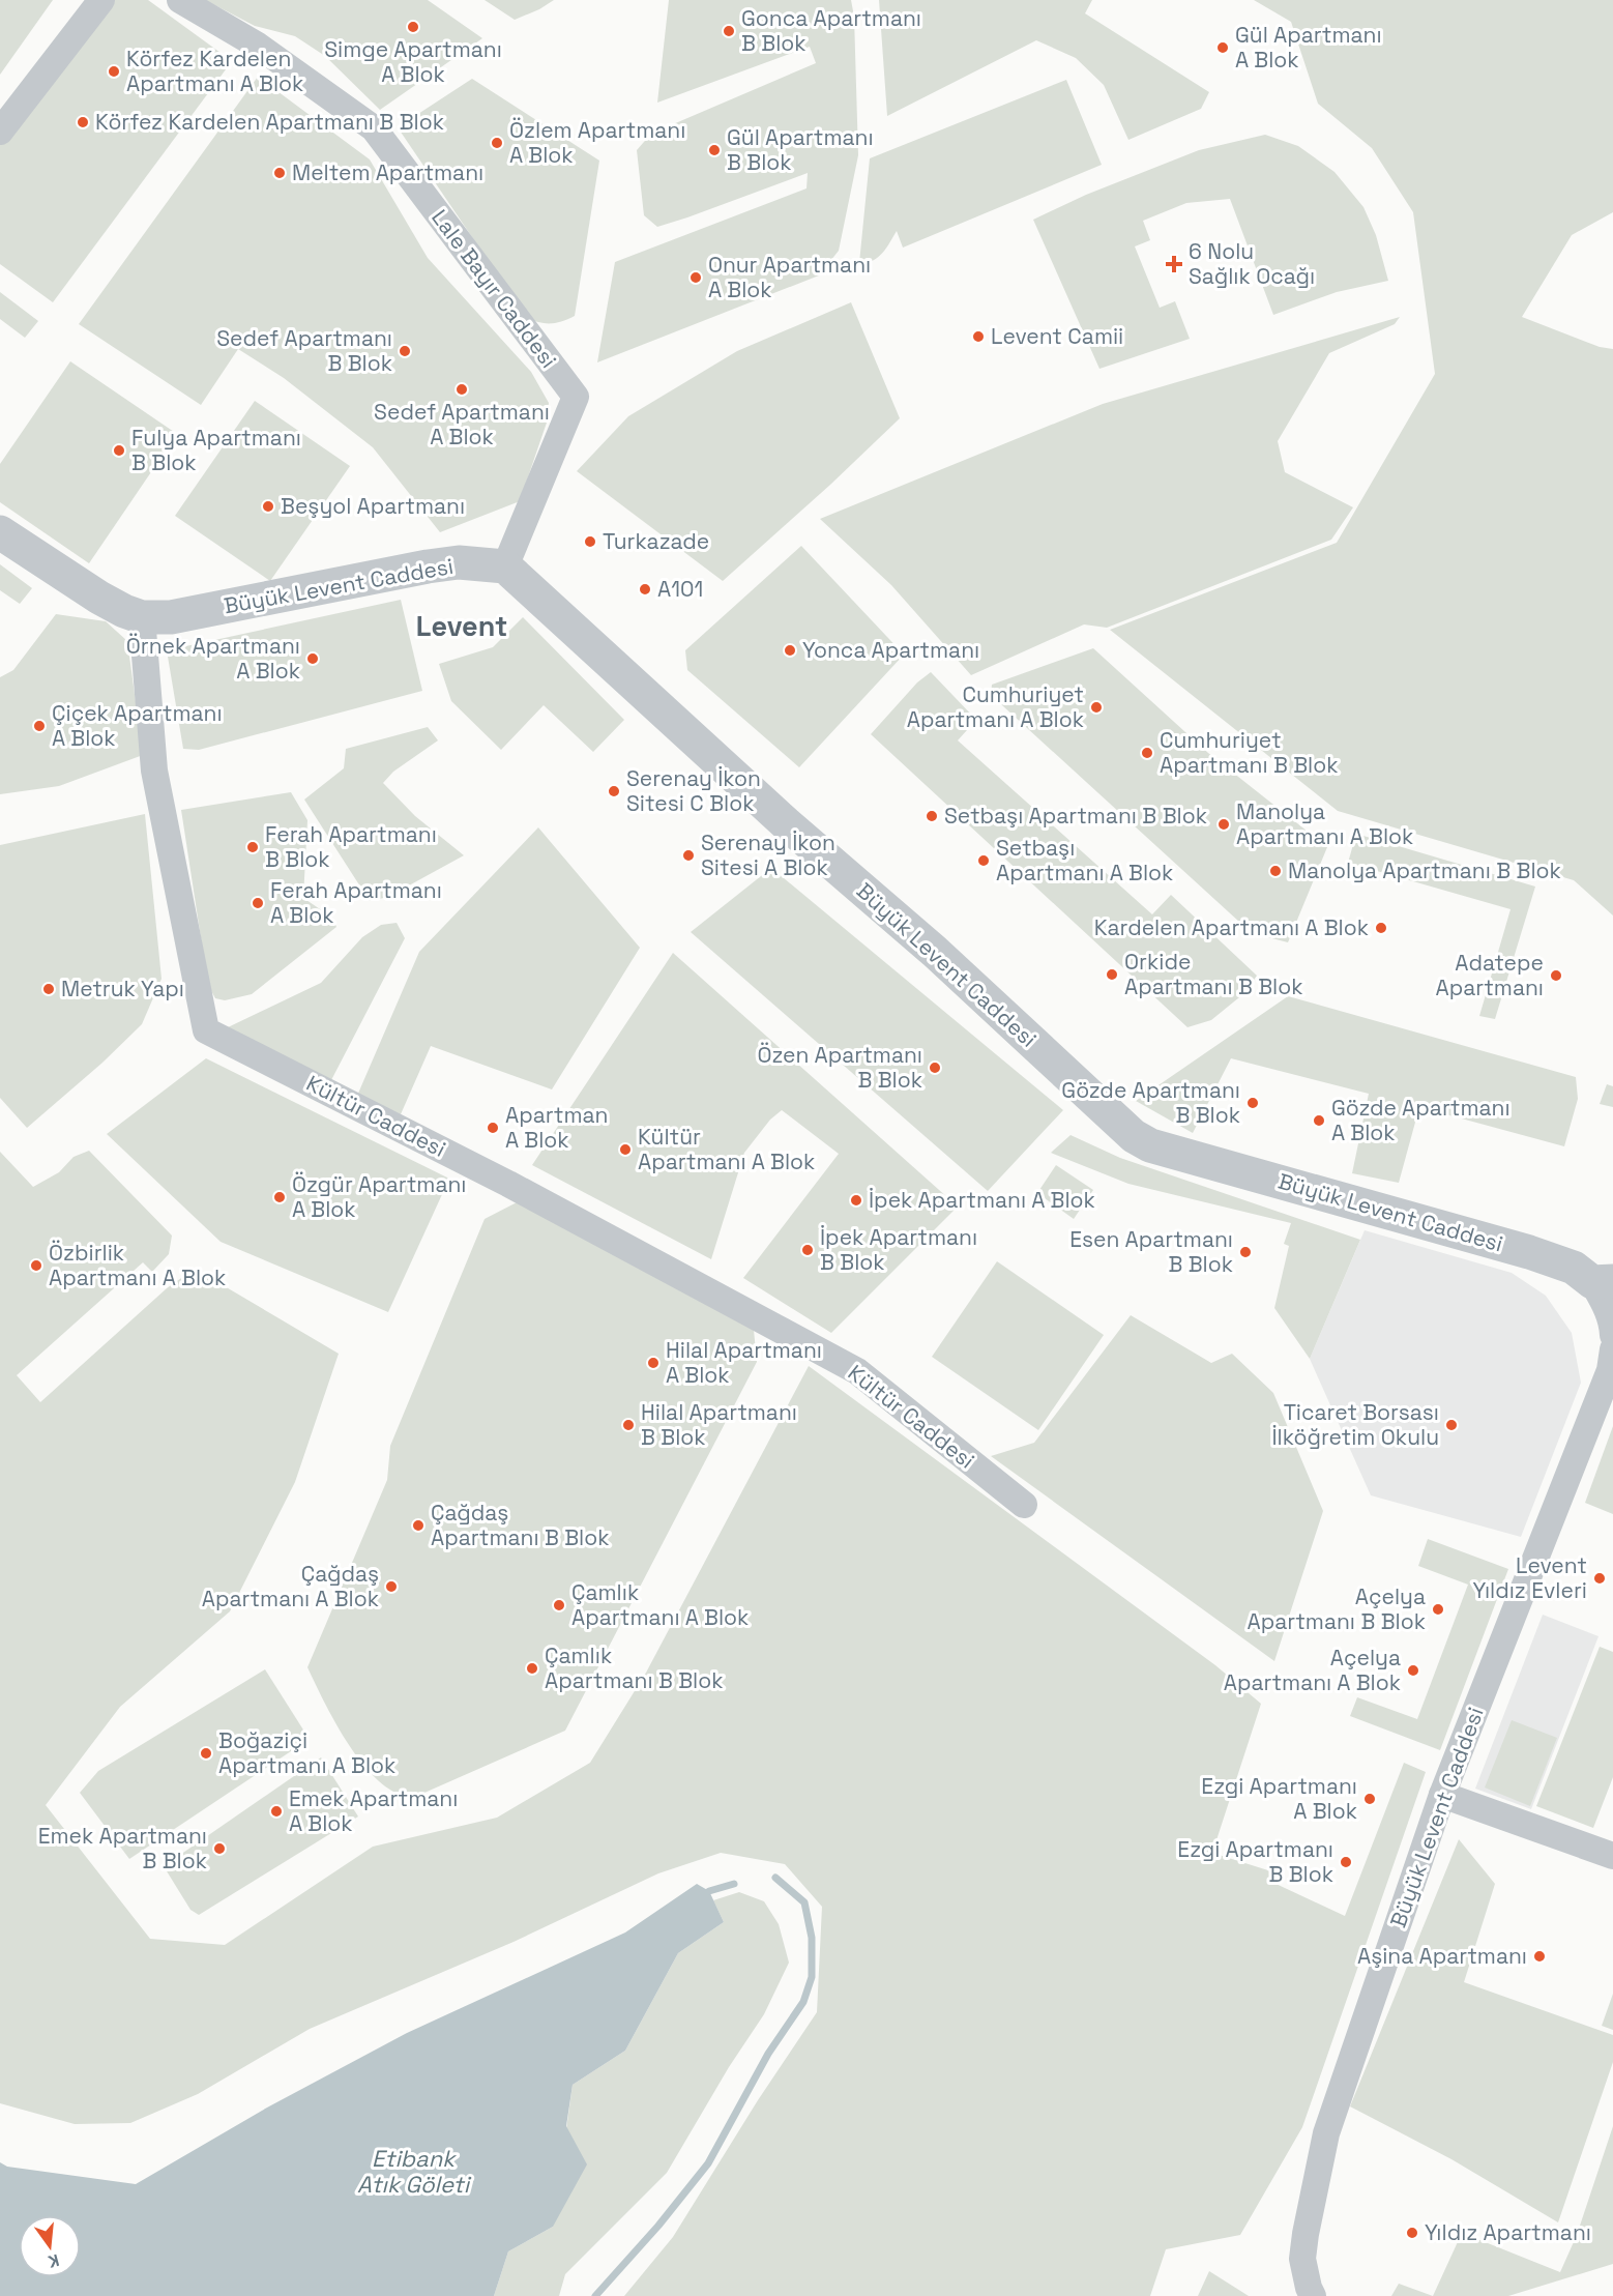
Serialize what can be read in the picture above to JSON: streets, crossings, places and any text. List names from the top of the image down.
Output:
{
  "streets": {
    "street": ["Lale Bayır Caddesi", "Büyük Levent Caddesi", "Kültür Caddesi"]
  },
  "crossings": [
    ["Lale Bayır Caddesi", "Büyük Levent Caddesi"],
    ["Büyük Levent Caddesi", "Kültür Caddesi"]
  ],
  "districts": ["Levent"],
  "water": ["Etibank Atık Göleti"],
  "places": {
    "other": [
      "Simge Apartmanı A Blok",
      "Gonca Apartmanı B Blok",
      "Gül Apartmanı A Blok",
      "Körfez Kardelen Apartmanı A Blok",
      "Körfez Kardelen Apartmanı B Blok",
      "Özlem Apartmanı A Blok",
      "Gül Apartmanı B Blok",
      "Meltem Apartmanı",
      "Onur Apartmanı A Blok",
      "Levent Camii",
      "Sedef Apartmanı B Blok",
      "Sedef Apartmanı A Blok",
      "Fulya Apartmanı B Blok",
      "Beşyol Apartmanı",
      "Turkazade",
      "A101",
      "Yonca Apartmanı",
      "Örnek Apartmanı A Blok",
      "Cumhuriyet Apartmanı A Blok",
      "Çiçek Apartmanı A Blok",
      "Cumhuriyet Apartmanı B Blok",
      "Serenay İkon Sitesi C Blok",
      "Setbaşı Apartmanı B Blok",
      "Manolya Apartmanı A Blok",
      "Ferah Apartmanı B Blok",
      "Serenay İkon Sitesi A Blok",
      "Setbaşı Apartmanı A Blok",
      "Manolya Apartmanı B Blok",
      "Ferah Apartmanı A Blok",
      "Kardelen Apartmanı A Blok",
      "Orkide Apartmanı B Blok",
      "Adatepe Apartmanı",
      "Metruk Yapı",
      "Özen Apartmanı B Blok",
      "Gözde Apartmanı B Blok",
      "Gözde Apartmanı A Blok",
      "Apartman A Blok",
      "Kültür Apartmanı A Blok",
      "Özgür Apartmanı A Blok",
      "İpek Apartmanı A Blok",
      "İpek Apartmanı B Blok",
      "Esen Apartmanı B Blok",
      "Özbirlik Apartmanı A Blok",
      "Hilal Apartmanı A Blok",
      "Hilal Apartmanı B Blok",
      "Ticaret Borsası İlköğretim Okulu",
      "Çağdaş Apartmanı B Blok",
      "Levent Yıldız Evleri",
      "Çağdaş Apartmanı A Blok",
      "Çamlık Apartmanı A Blok",
      "Açelya Apartmanı B Blok",
      "Çamlık Apartmanı B Blok",
      "Açelya Apartmanı A Blok",
      "Boğaziçi Apartmanı A Blok",
      "Ezgi Apartmanı A Blok",
      "Emek Apartmanı A Blok",
      "Emek Apartmanı B Blok",
      "Ezgi Apartmanı B Blok",
      "Aşina Apartmanı",
      "Yıldız Apartmanı"
    ],
    "health": ["6 Nolu Sağlık Ocağı"]
  },
  "north": "bottom"
}
